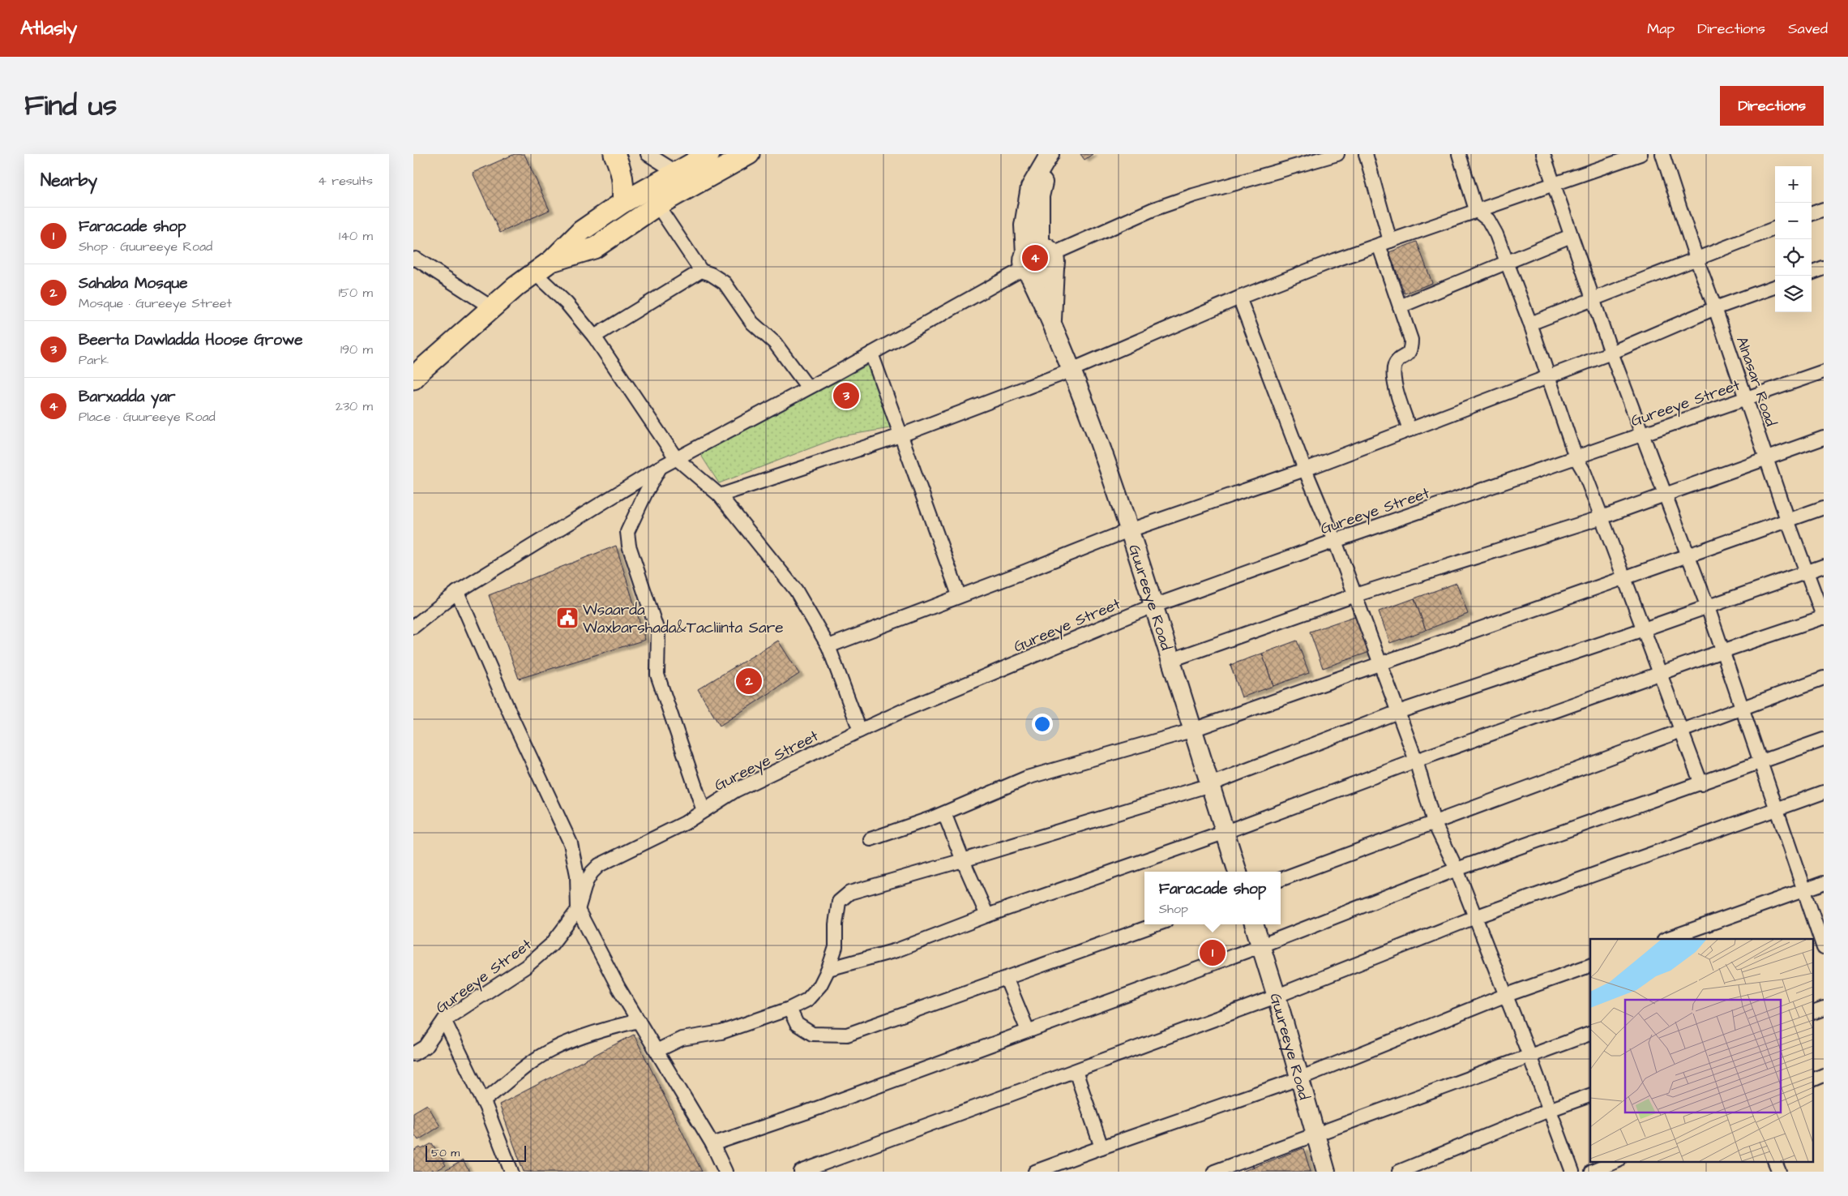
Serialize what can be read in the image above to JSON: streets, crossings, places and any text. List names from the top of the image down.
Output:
{
  "streets": {
    "street": ["Alnasar Road", "Gureeye Street", "Guureeye Road"]
  },
  "crossings": [
    ["Alnasar Road", "Gureeye Street"],
    ["Gureeye Street", "Guureeye Road"]
  ],
  "places": {
    "public building": ["Wsaarda Waxbarshada&Tacliinta Sare"]
  },
  "scale_bar": "50 m",
  "page": {
    "header": "Atlasly",
    "nav": ["Map", "Directions", "Saved"],
    "title": "Find us",
    "buttons": "Directions",
    "heading": ["Nearby", "4 results"],
    "map_buttons": ["+", "−"],
    "list": [
      {
        "mark": "1",
        "name": "Faracade shop",
        "note": "Shop · Guureeye Road",
        "value": "140 m"
      },
      {
        "mark": "2",
        "name": "Sahaba Mosque",
        "note": "Mosque · Gureeye Street",
        "value": "150 m"
      },
      {
        "mark": "3",
        "name": "Beerta Dawladda Hoose Growe",
        "note": "Park",
        "value": "190 m"
      },
      {
        "mark": "4",
        "name": "Barxadda yar",
        "note": "Place · Guureeye Road",
        "value": "230 m"
      }
    ],
    "pins": [
      "4",
      "3",
      "2",
      "1"
    ],
    "popup": ["Faracade shop", "Shop"],
    "scale": "50 m"
  }
}
